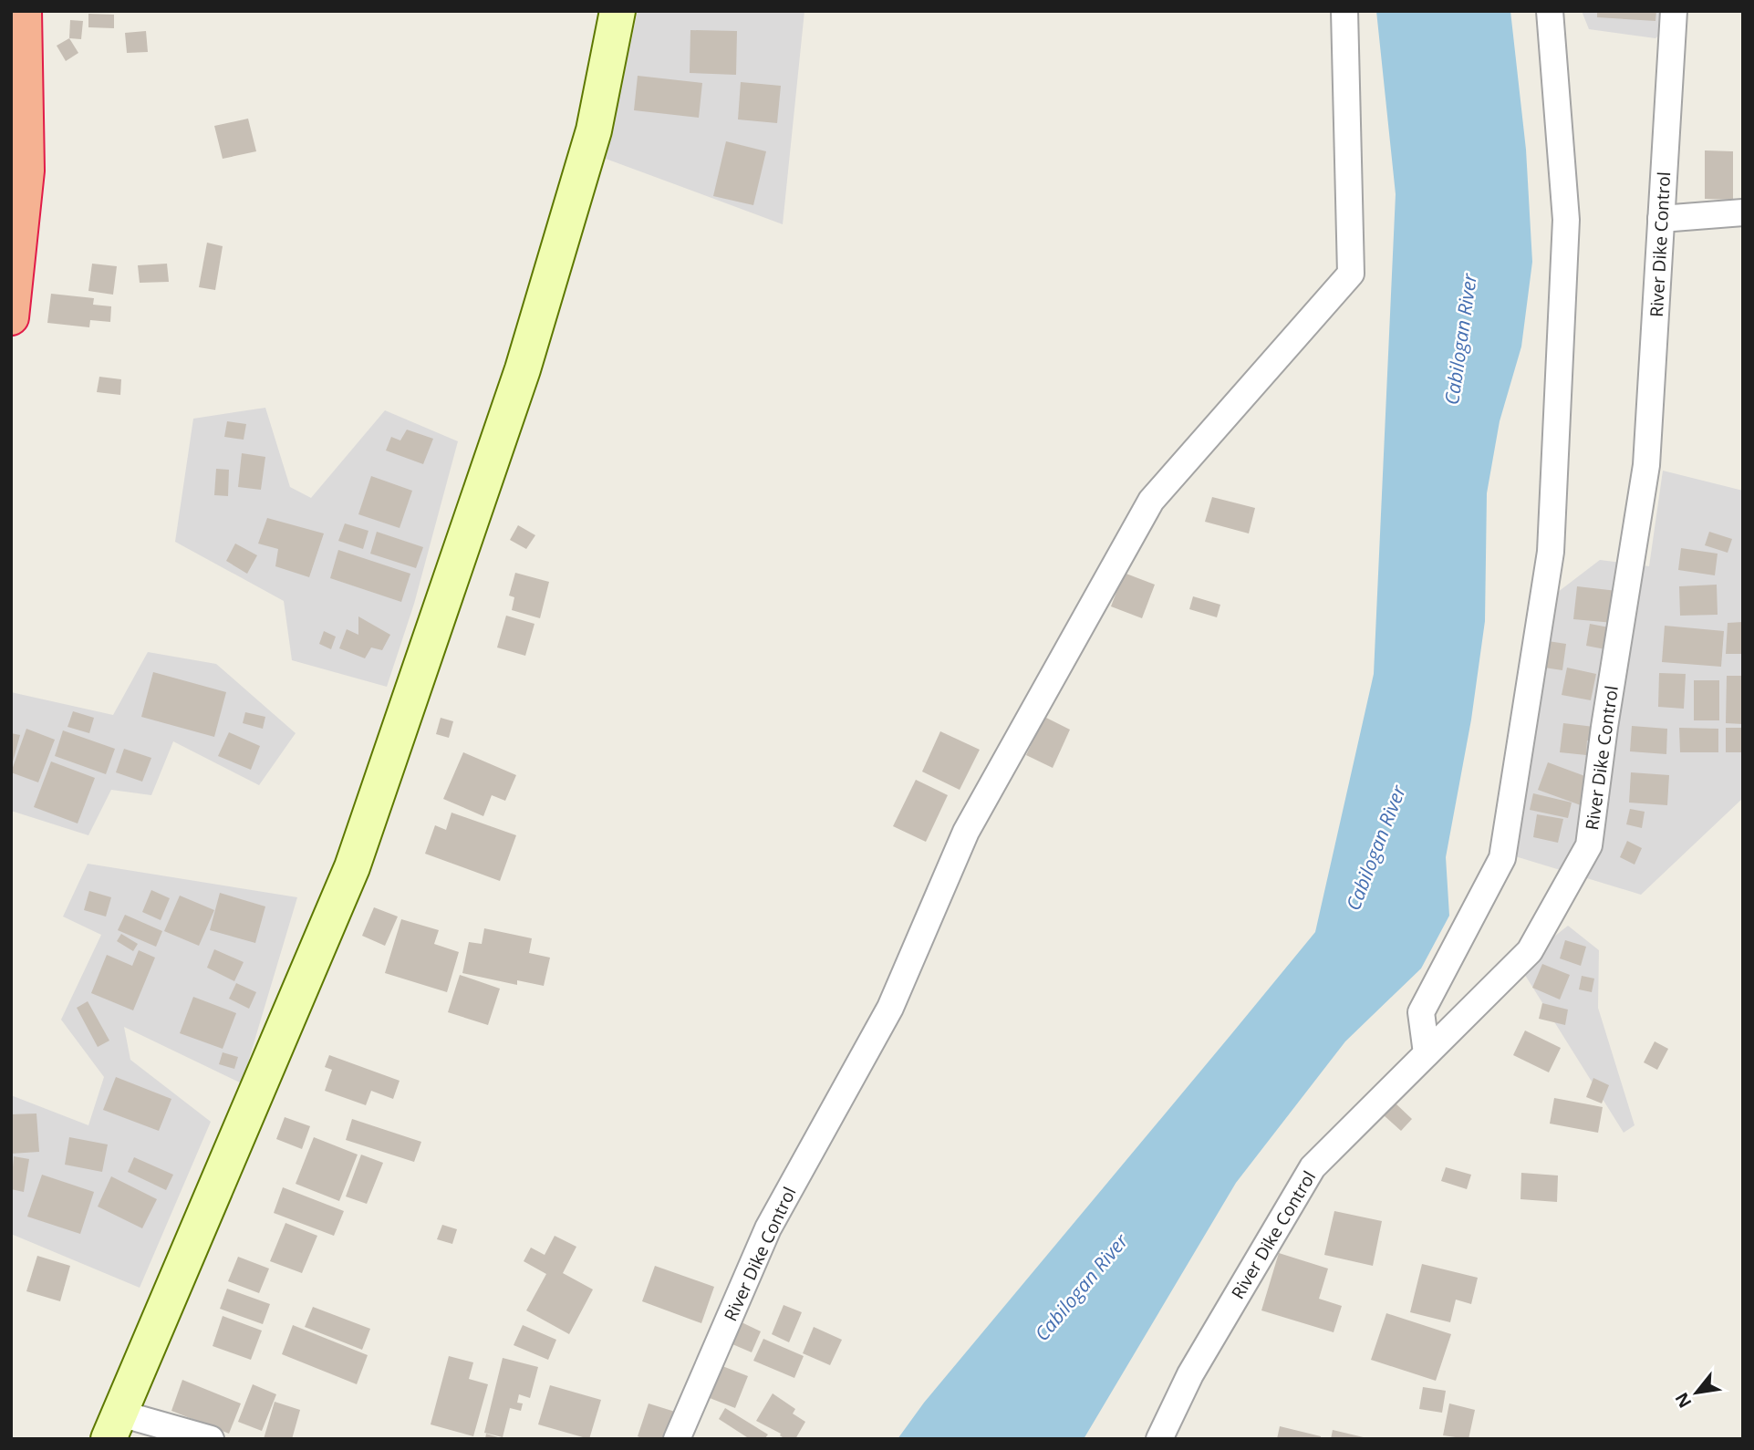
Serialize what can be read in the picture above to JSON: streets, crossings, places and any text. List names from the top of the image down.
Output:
{
  "streets": {
    "street": ["River Dike Control"]
  },
  "water": ["Cabilogan River"],
  "north": "bottom left"
}
